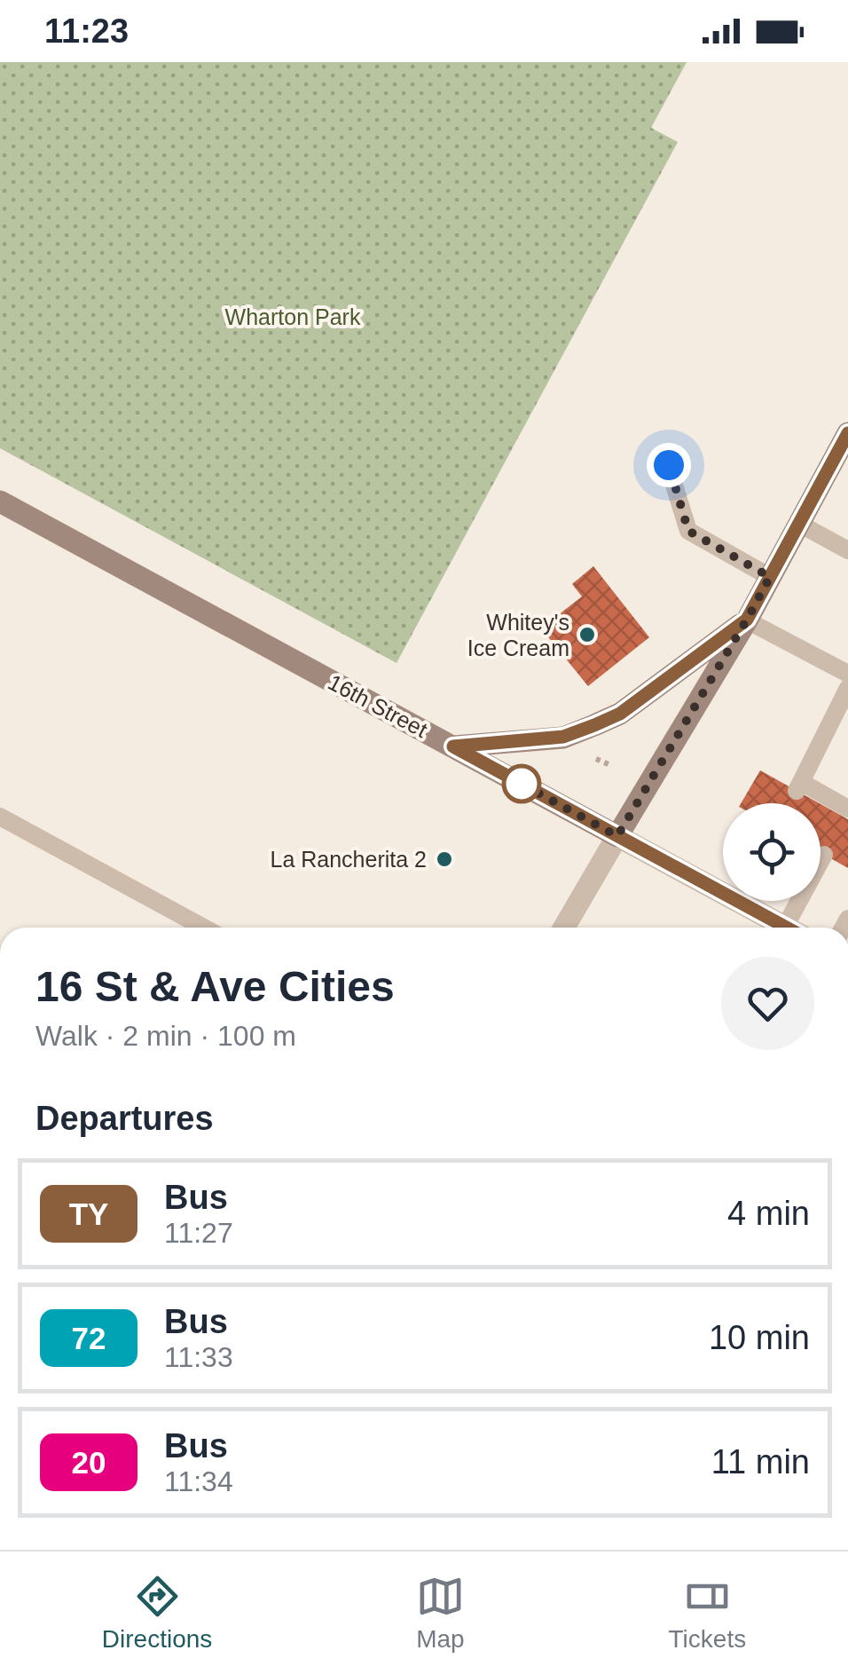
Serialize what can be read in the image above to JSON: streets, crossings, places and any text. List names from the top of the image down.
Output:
{
  "streets": {
    "main road": ["16th Street"]
  },
  "parks": ["Wharton Park"],
  "places": ["Whitey's Ice Cream", "La Rancherita 2"],
  "lines": ["bus line TY"],
  "page": {
    "status": "11:23",
    "heading": [
      ["16 St & Ave Cities", "Walk · 2 min · 100 m"],
      "Departures"
    ],
    "list": [
      {
        "mark": "TY",
        "name": "Bus",
        "note": "11:27",
        "value": "4 min"
      },
      {
        "mark": "72",
        "name": "Bus",
        "note": "11:33",
        "value": "10 min"
      },
      {
        "mark": "20",
        "name": "Bus",
        "note": "11:34",
        "value": "11 min"
      }
    ],
    "tabs": ["Directions", "Map", "Tickets"]
  }
}
